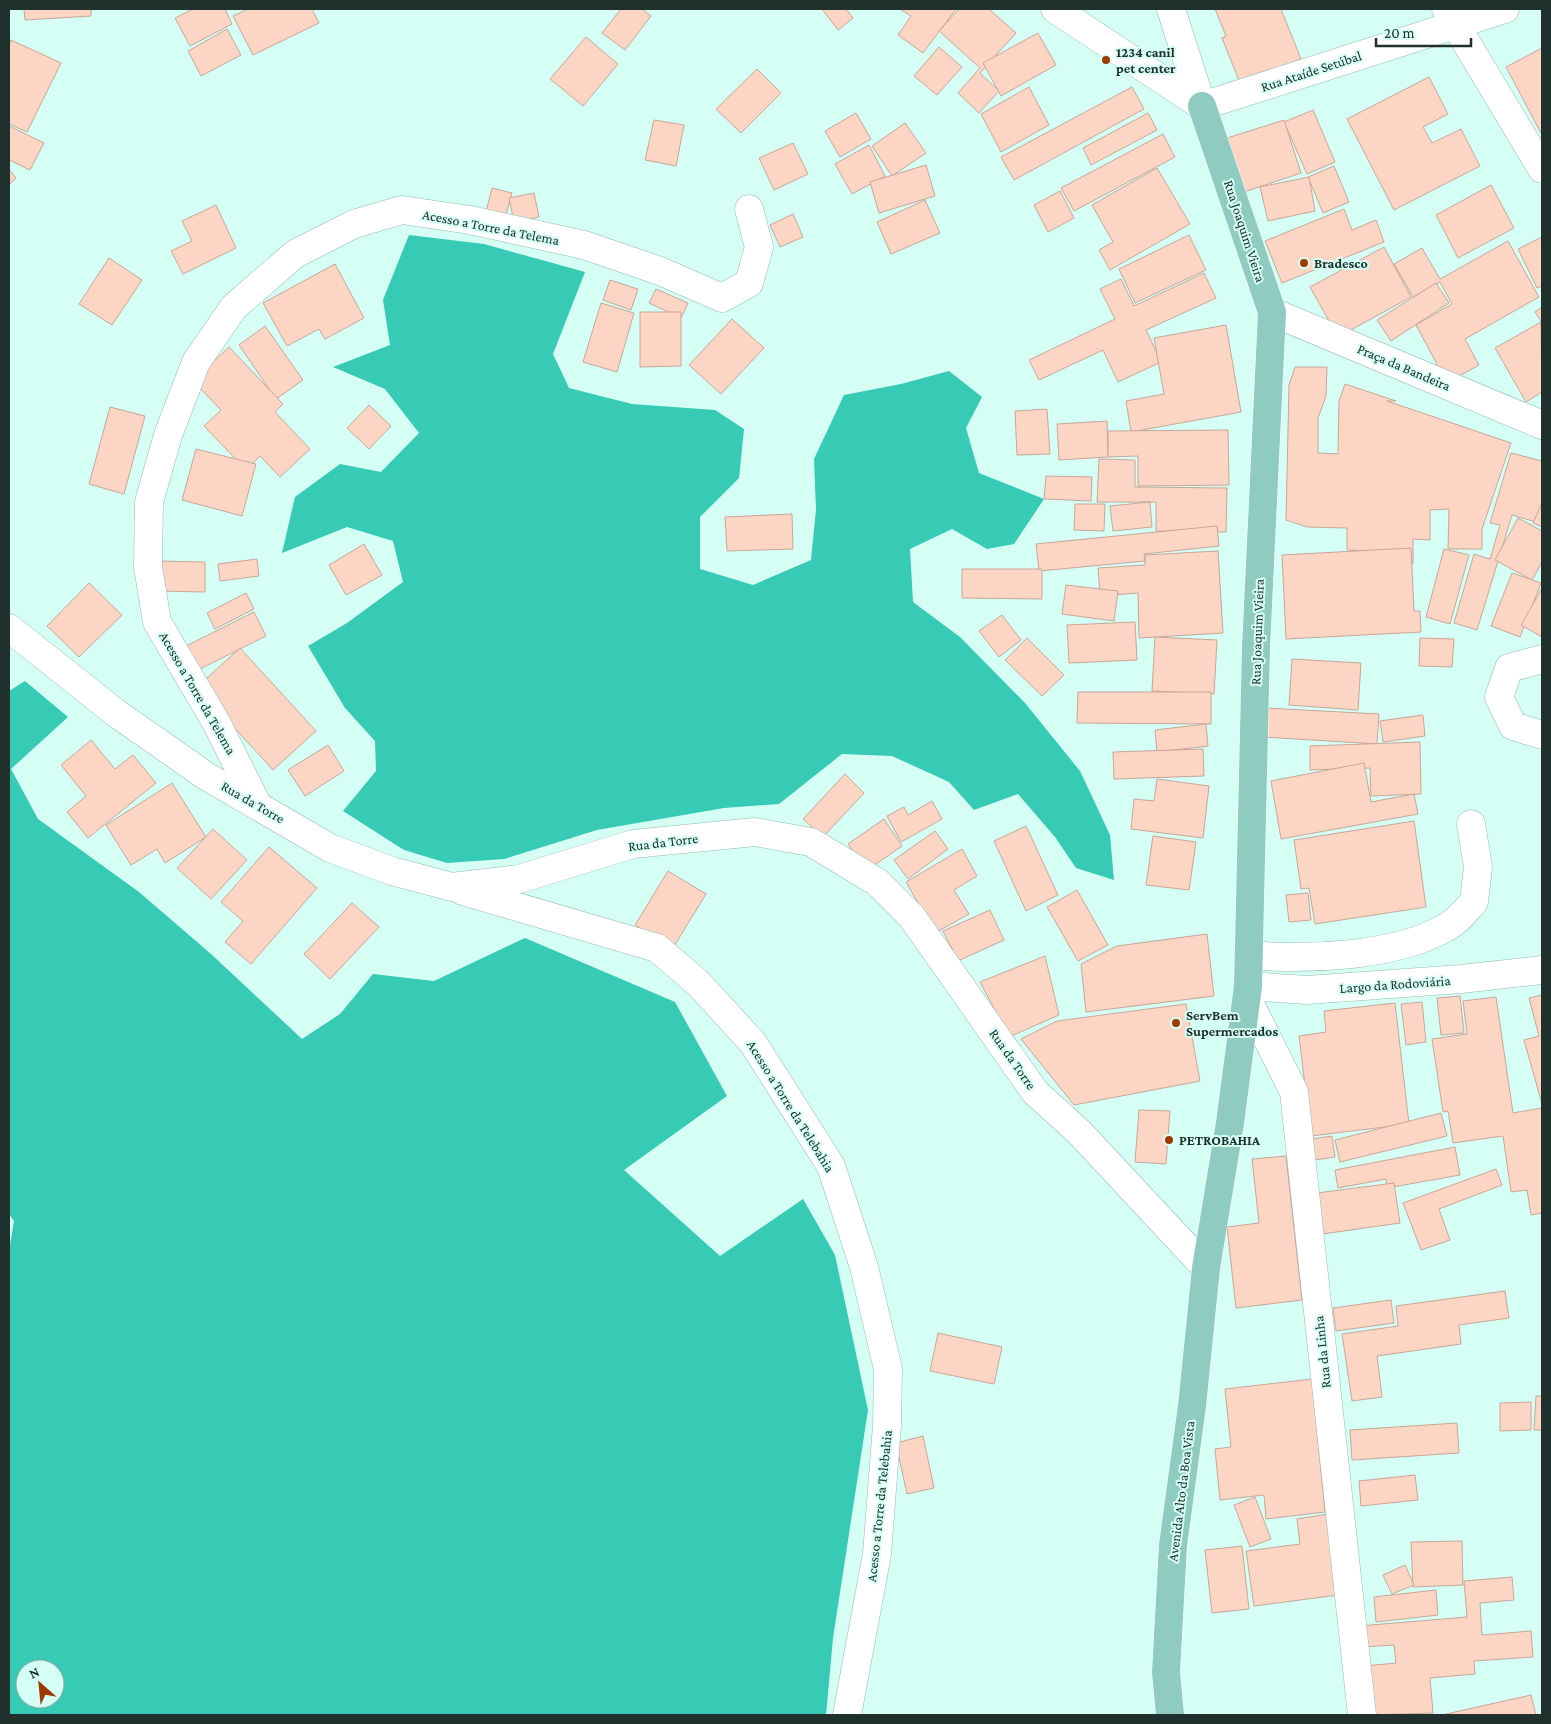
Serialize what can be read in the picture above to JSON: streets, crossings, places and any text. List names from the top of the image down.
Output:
{
  "streets": {
    "main road": ["Rua Joaquim Vieira", "Avenida Alto da Boa Vista"],
    "street": [
      "Rua Ataíde Setúbal",
      "Acesso a Torre da Telema",
      "Praça da Bandeira",
      "Rua da Torre",
      "Largo da Rodoviária",
      "Acesso a Torre da Telebahia",
      "Rua da Linha"
    ]
  },
  "crossings": [
    ["Rua Ataíde Setúbal", "Rua Joaquim Vieira"],
    ["Acesso a Torre da Telema", "Rua da Torre"],
    ["Rua Joaquim Vieira", "Praça da Bandeira"],
    ["Rua Joaquim Vieira", "Rua da Torre"],
    ["Rua Joaquim Vieira", "Largo da Rodoviária"],
    ["Rua Joaquim Vieira", "Rua da Linha"],
    ["Rua Joaquim Vieira", "Avenida Alto da Boa Vista"],
    ["Rua da Torre", "Acesso a Torre da Telebahia"],
    ["Rua da Torre", "Avenida Alto da Boa Vista"],
    ["Largo da Rodoviária", "Rua da Linha"]
  ],
  "places": [
    "1234 canil pet center",
    "Bradesco",
    "ServBem Supermercados",
    "PETROBAHIA"
  ],
  "scale_bar": "20 m",
  "north": "top left"
}
